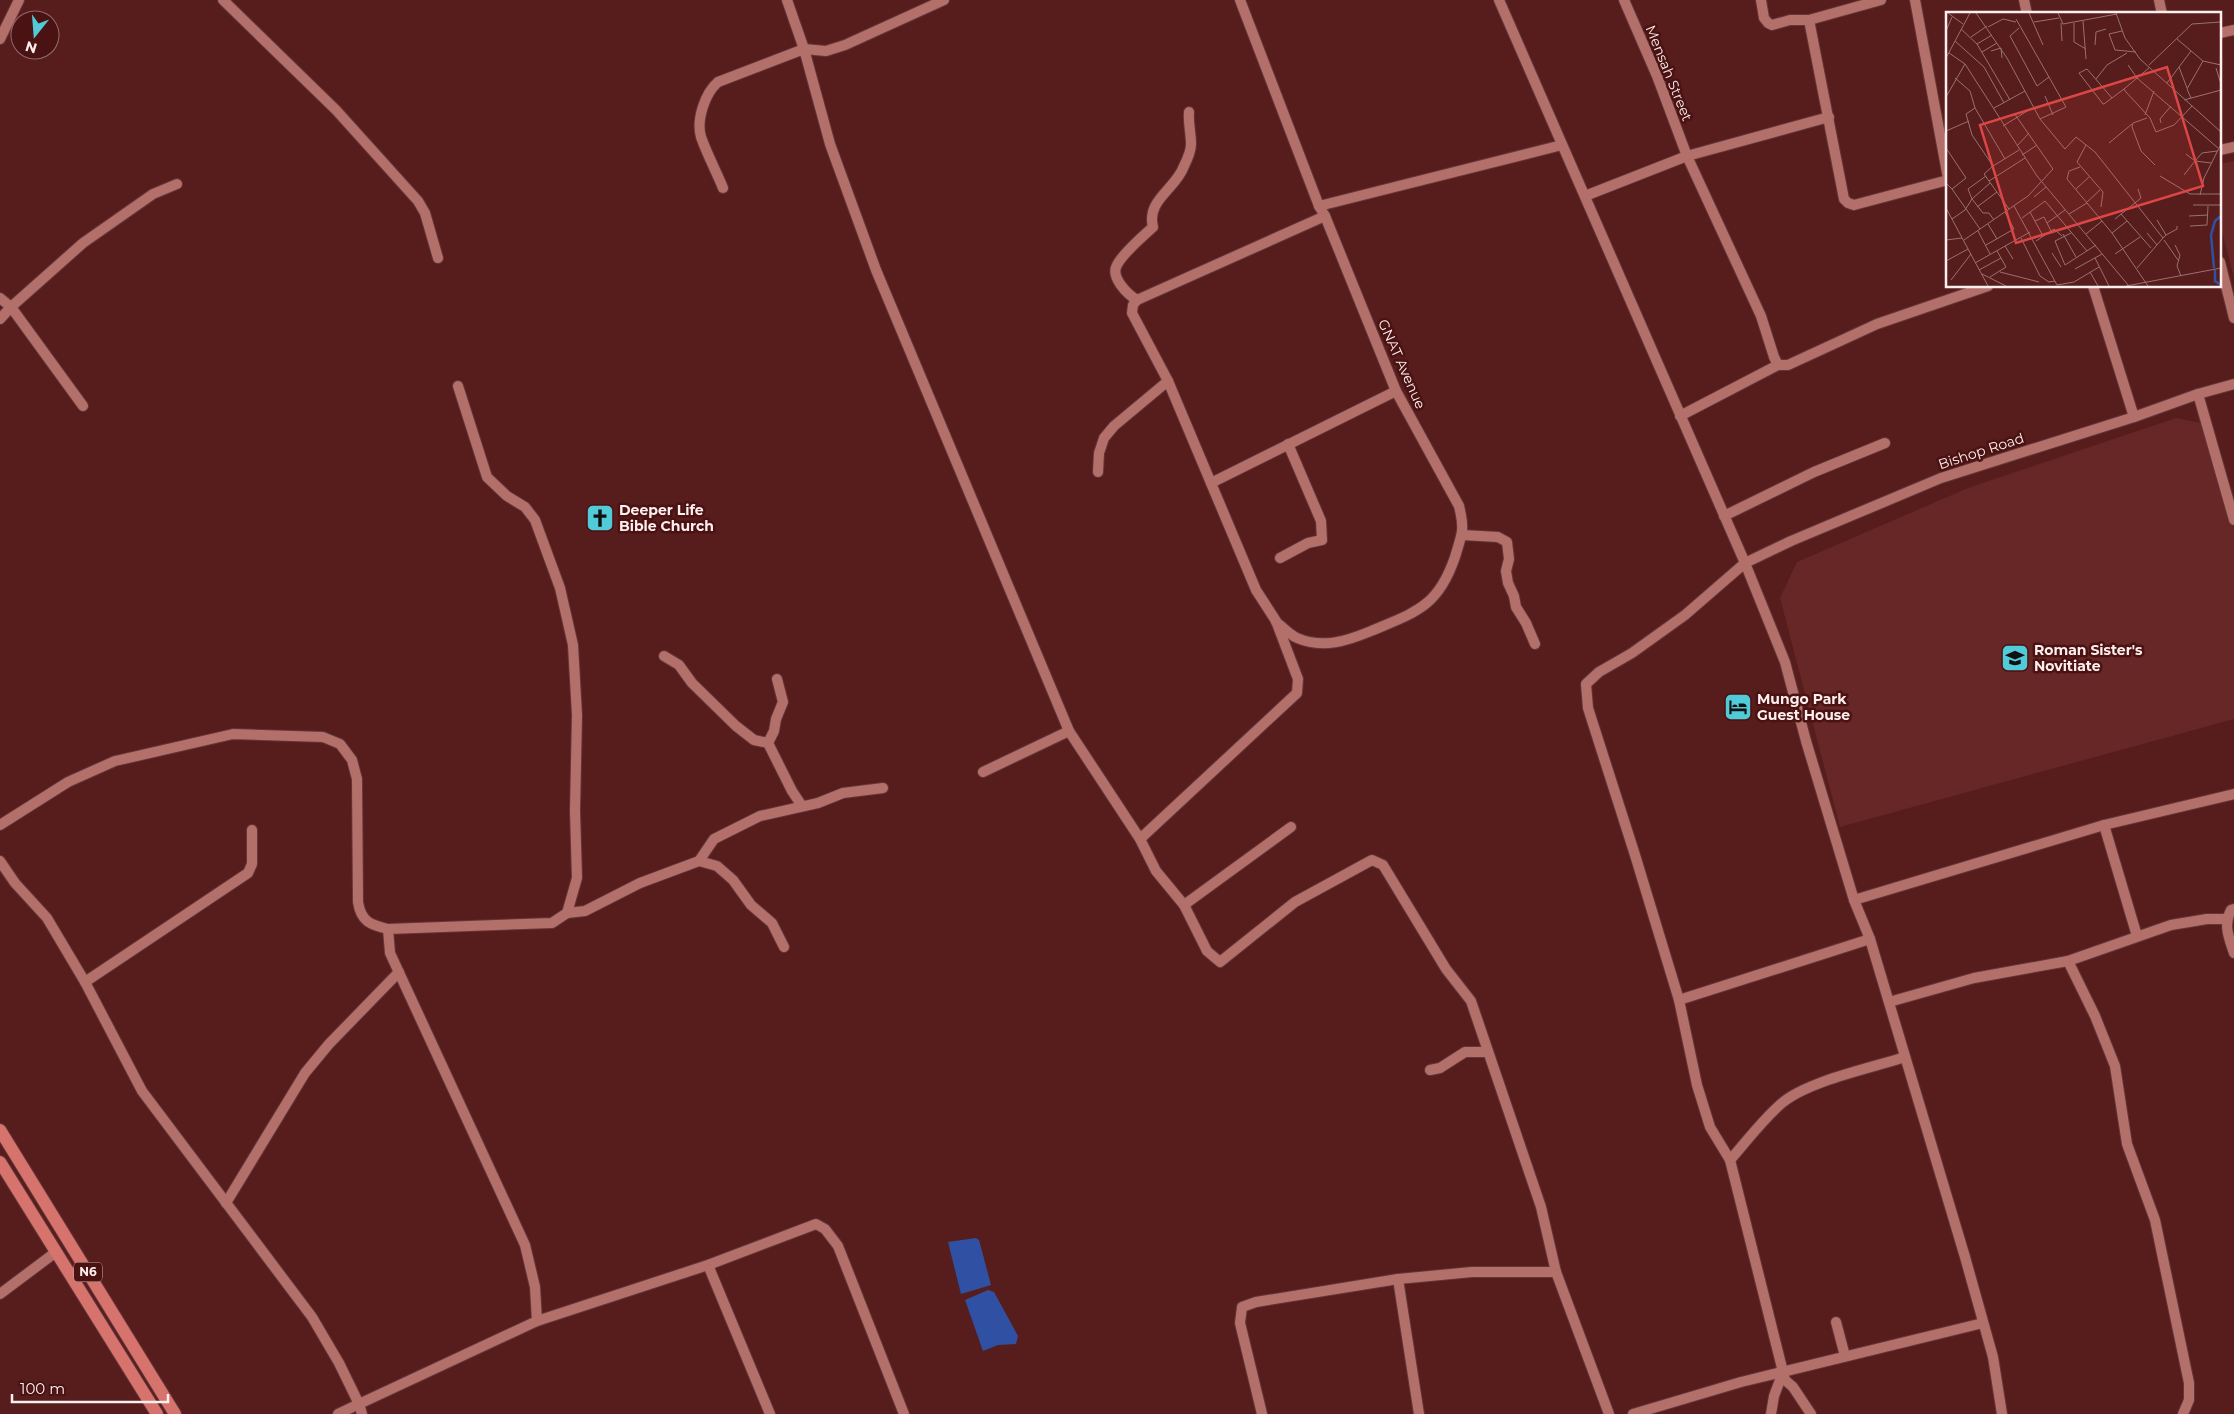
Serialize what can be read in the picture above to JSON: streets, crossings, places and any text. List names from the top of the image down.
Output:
{
  "streets": {
    "main road": ["N6"],
    "street": ["Mensah Street", "GNAT Avenue", "Bishop Road"]
  },
  "places": {
    "church": ["Deeper Life Bible Church"],
    "school or university": ["Roman Sister's Novitiate"],
    "hotel": ["Mungo Park Guest House"]
  },
  "scale_bar": "100 m",
  "north": "bottom"
}
